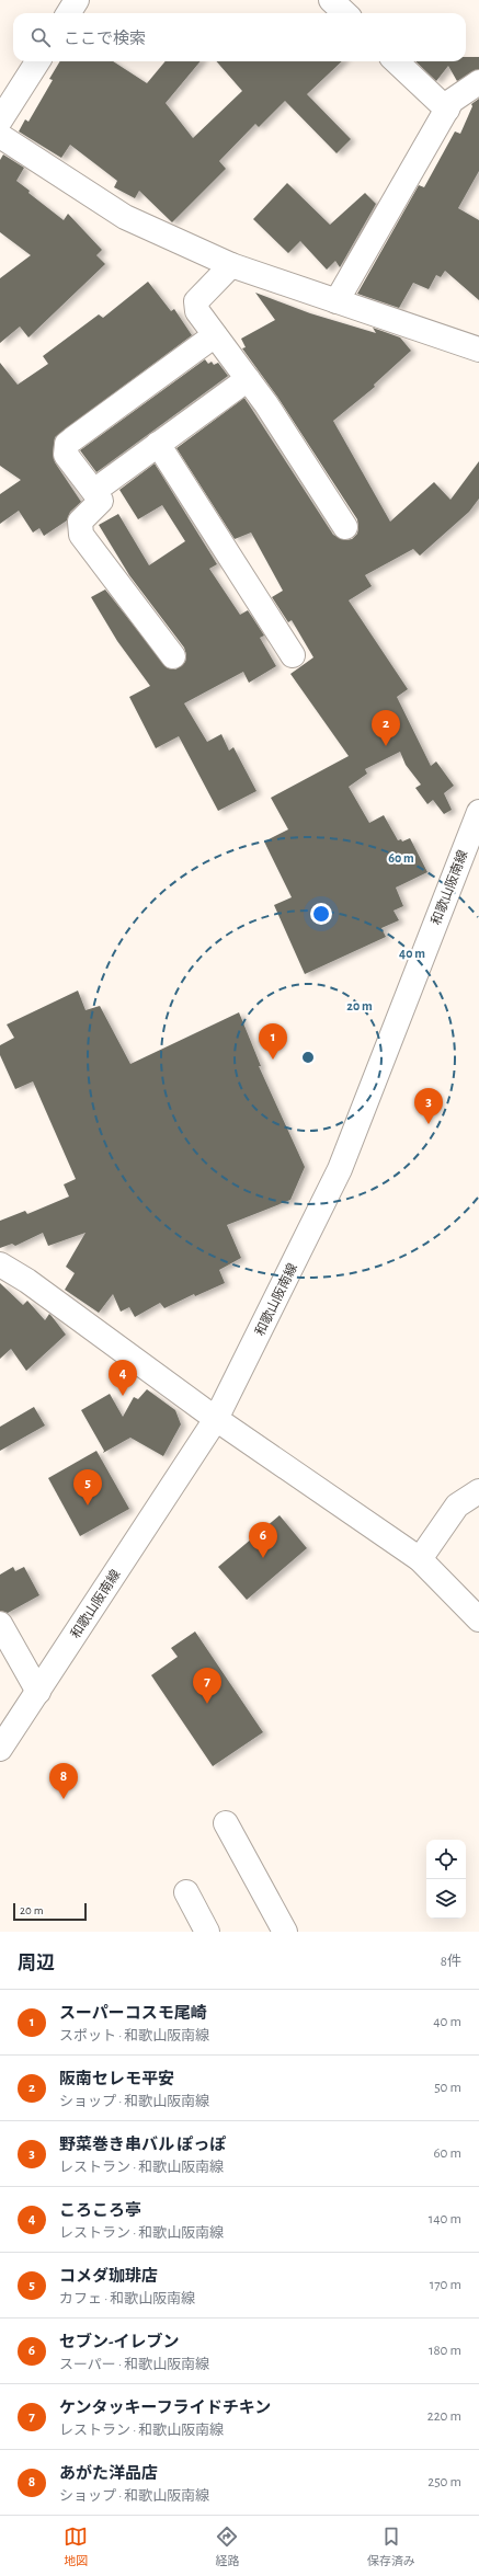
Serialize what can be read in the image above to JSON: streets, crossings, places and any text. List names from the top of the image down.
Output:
{
  "streets": {
    "street": ["和歌山阪南線"]
  },
  "scale_bar": "20 m",
  "page": {
    "search": "ここで検索",
    "pins": [
      "2",
      "1",
      "3",
      "4",
      "5",
      "6",
      "7",
      "8"
    ],
    "scale": "20 m",
    "heading": ["周辺", "8件"],
    "list": [
      {
        "mark": "1",
        "name": "スーパーコスモ尾崎",
        "note": "スポット · 和歌山阪南線",
        "value": "40 m"
      },
      {
        "mark": "2",
        "name": "阪南セレモ平安",
        "note": "ショップ · 和歌山阪南線",
        "value": "50 m"
      },
      {
        "mark": "3",
        "name": "野菜巻き串バル ぽっぽ",
        "note": "レストラン · 和歌山阪南線",
        "value": "60 m"
      },
      {
        "mark": "4",
        "name": "ころころ亭",
        "note": "レストラン · 和歌山阪南線",
        "value": "140 m"
      },
      {
        "mark": "5",
        "name": "コメダ珈琲店",
        "note": "カフェ · 和歌山阪南線",
        "value": "170 m"
      },
      {
        "mark": "6",
        "name": "セブン-イレブン",
        "note": "スーパー · 和歌山阪南線",
        "value": "180 m"
      },
      {
        "mark": "7",
        "name": "ケンタッキーフライドチキン",
        "note": "レストラン · 和歌山阪南線",
        "value": "220 m"
      },
      {
        "mark": "8",
        "name": "あがた洋品店",
        "note": "ショップ · 和歌山阪南線",
        "value": "250 m"
      }
    ],
    "nav": ["地図", "経路", "保存済み"]
  },
  "rings": ["60 m", "40 m", "20 m"]
}
